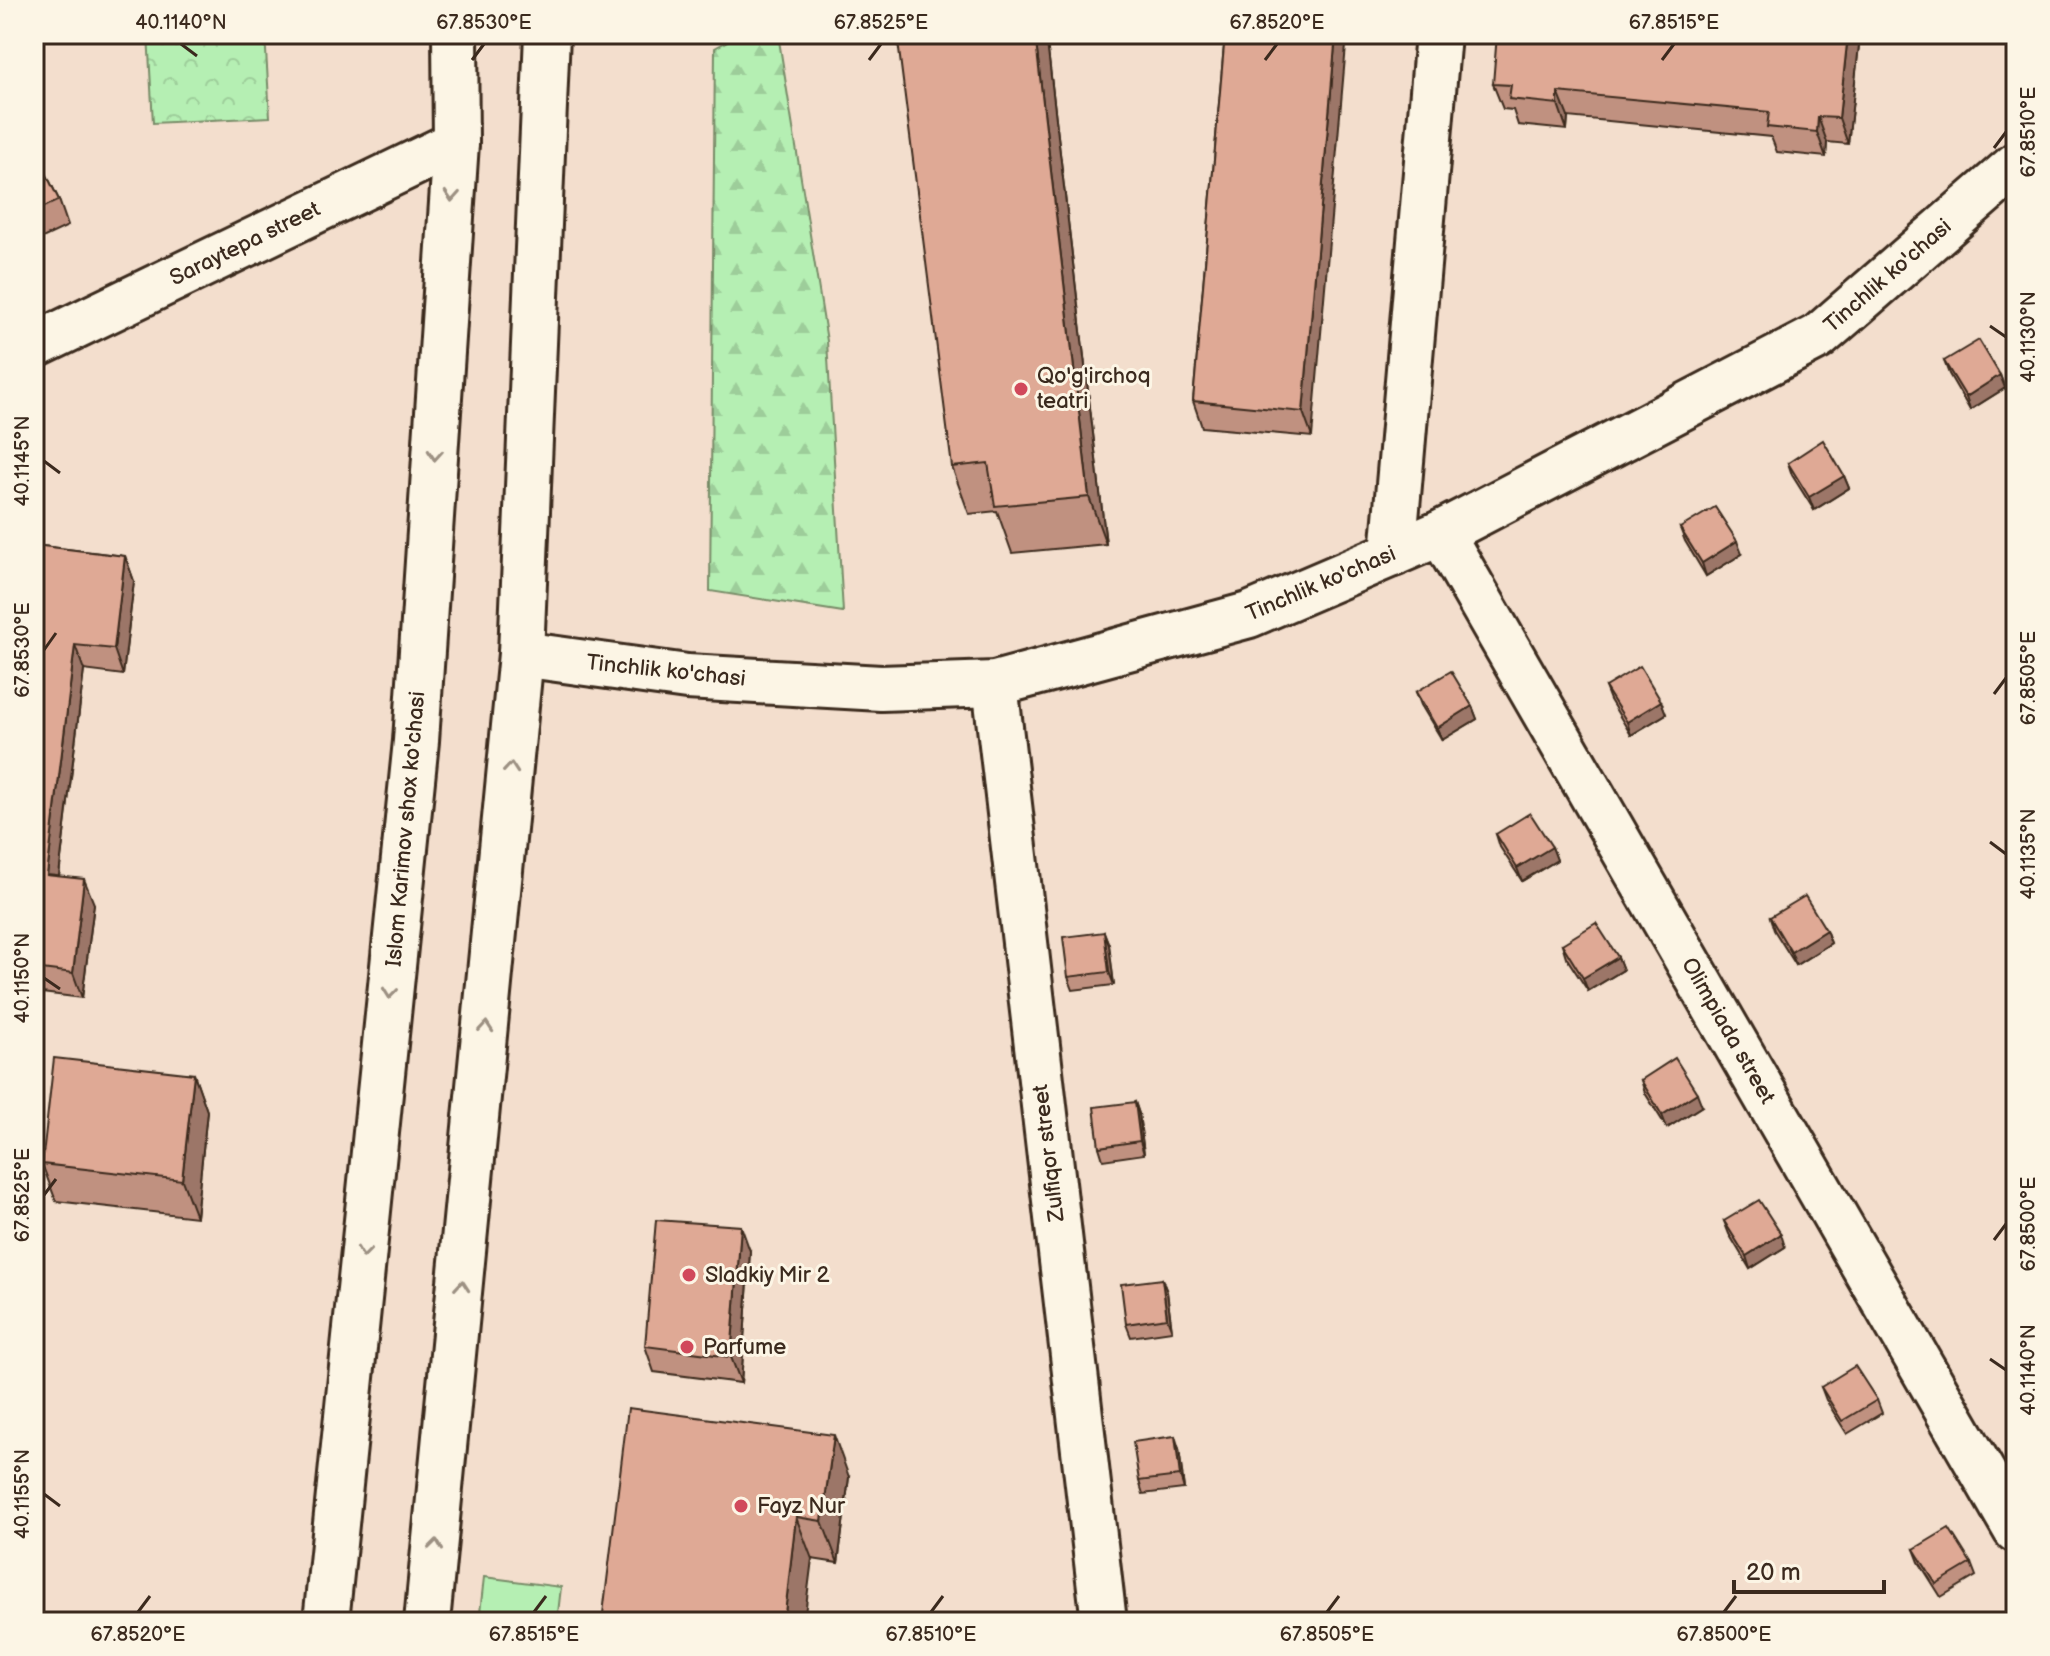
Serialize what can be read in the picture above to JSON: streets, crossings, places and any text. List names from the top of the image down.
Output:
{
  "streets": {
    "street": [
      "Saraytepa street",
      "Tinchlik ko'chasi",
      "Islom Karimov shox ko'chasi",
      "Olimpiada street",
      "Zulfiqor street"
    ]
  },
  "crossings": [
    ["Saraytepa street", "Islom Karimov shox ko'chasi"],
    ["Tinchlik ko'chasi", "Olimpiada street"],
    ["Tinchlik ko'chasi", "Zulfiqor street"]
  ],
  "places": [
    "Qo'g'irchoq teatri",
    "Sladkiy Mir 2",
    "Parfume",
    "Fayz Nur"
  ],
  "scale_bar": "20 m",
  "coordinates": [
    "40.1140°N",
    "67.8530°E",
    "67.8525°E",
    "67.8520°E",
    "67.8515°E",
    "67.8510°E",
    "40.1130°N",
    "40.1145°N",
    "67.8505°E",
    "40.1135°N",
    "40.1150°N",
    "67.8500°E",
    "40.1155°N"
  ]
}
